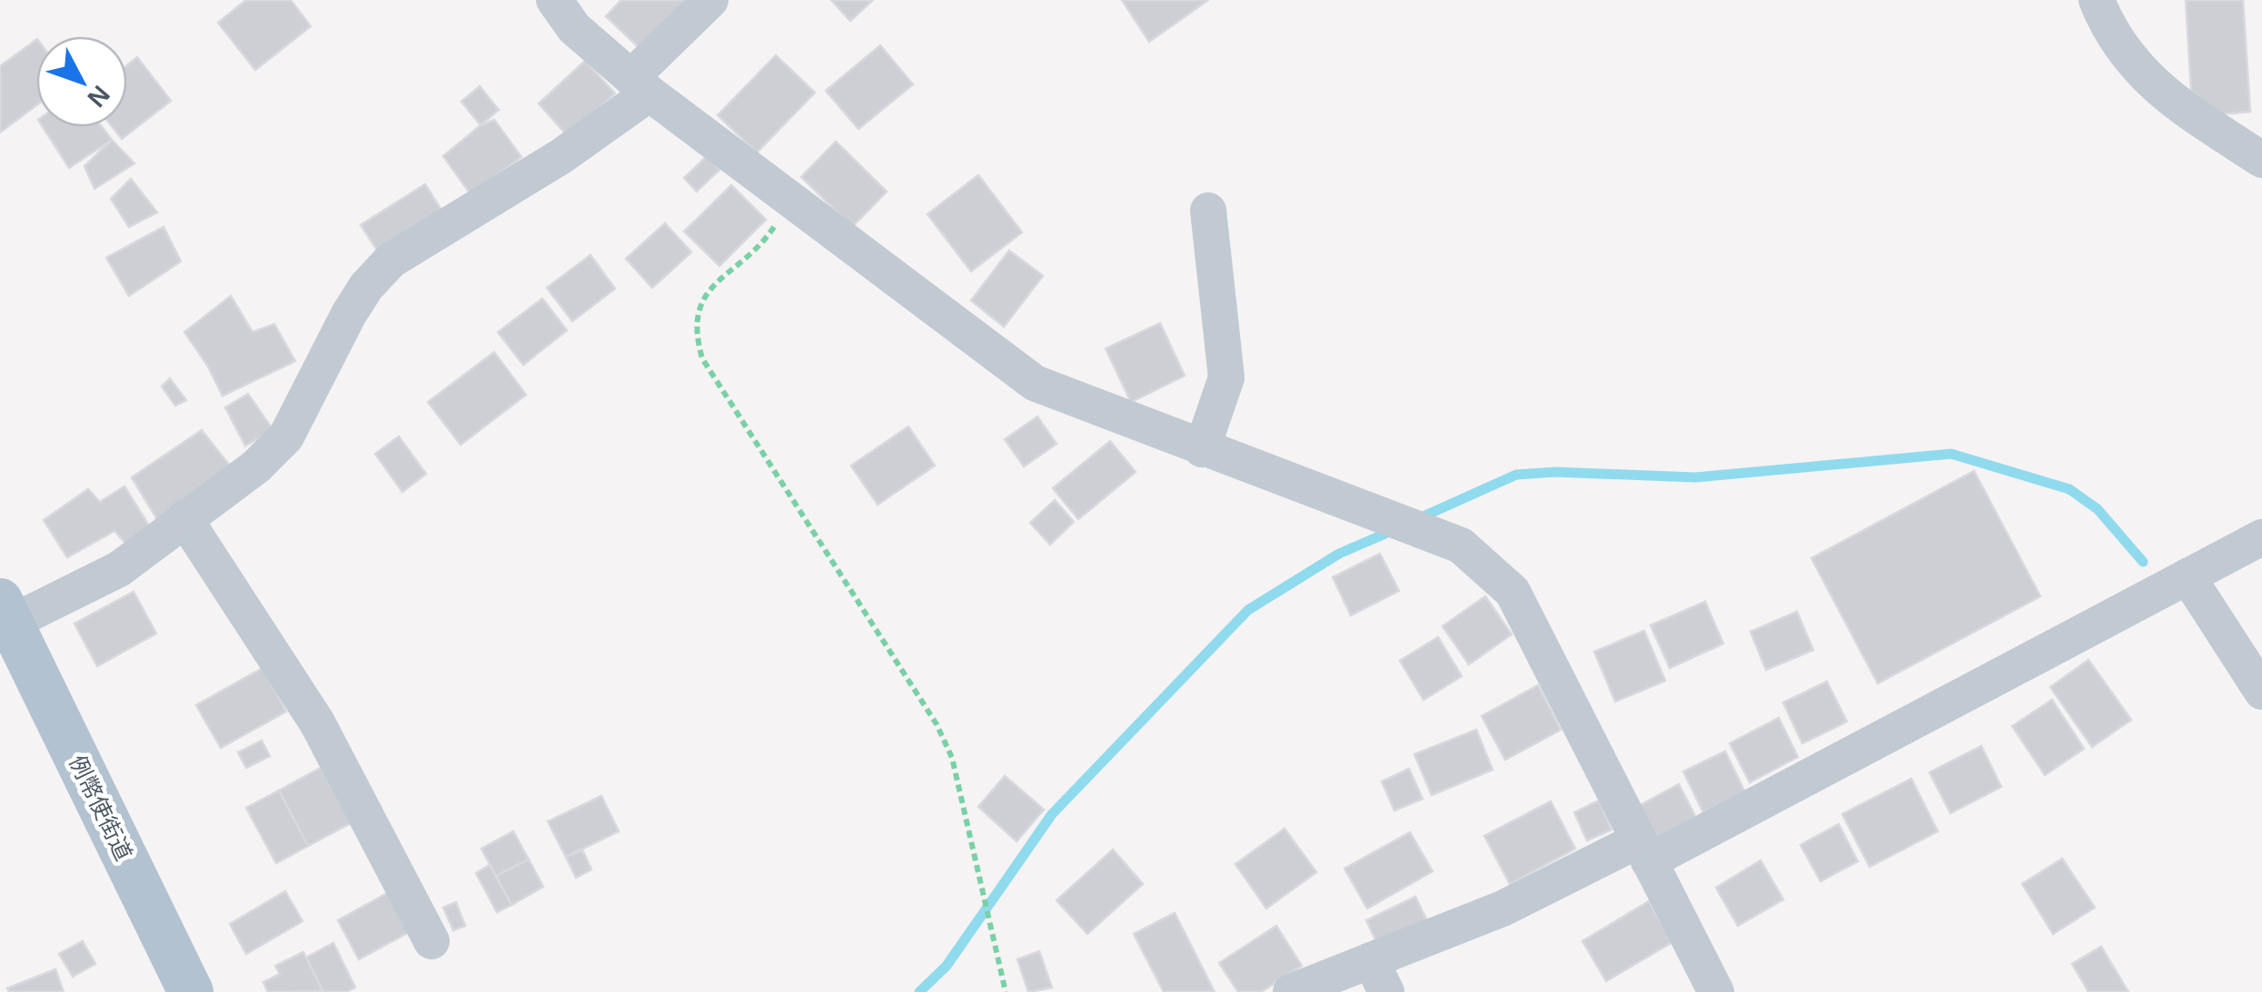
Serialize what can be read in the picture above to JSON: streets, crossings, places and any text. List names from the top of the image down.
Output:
{
  "streets": {
    "main road": ["例幣使街道"]
  },
  "north": "bottom right"
}
